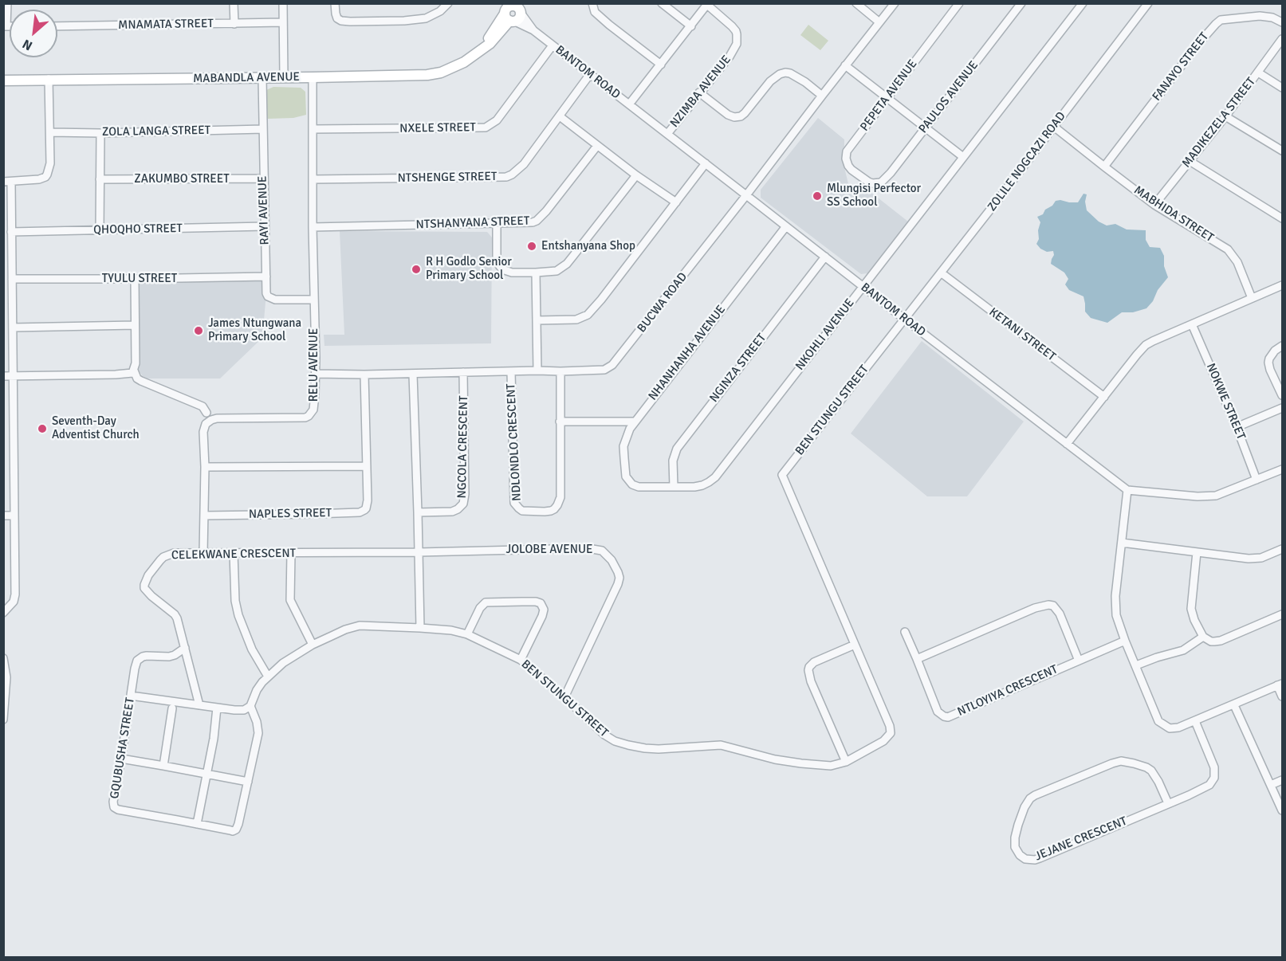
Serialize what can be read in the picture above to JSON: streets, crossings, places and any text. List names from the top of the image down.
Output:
{
  "streets": {
    "street": [
      "MNAMATA STREET",
      "FANAYO STREET",
      "BANTOM ROAD",
      "MABANDLA AVENUE",
      "NZIMBA AVENUE",
      "PEPETA AVENUE",
      "PAULOS AVENUE",
      "MADIKEZELA STREET",
      "NXELE STREET",
      "ZOLA LANGA STREET",
      "ZOLILE NOGCAZI ROAD",
      "NTSHENGE STREET",
      "ZAKUMBO STREET",
      "RAYI AVENUE",
      "MABHIDA STREET",
      "NTSHANYANA STREET",
      "QHOQHO STREET",
      "TYULU STREET",
      "BUCWA ROAD",
      "NKOHLI AVENUE",
      "KETANI STREET",
      "NHANHANHA AVENUE",
      "RELU AVENUE",
      "NGINZA STREET",
      "NOKWE STREET",
      "BEN STUNGU STREET",
      "NDLONDLO CRESCENT",
      "NGCOLA CRESCENT",
      "NAPLES STREET",
      "JOLOBE AVENUE",
      "CELEKWANE CRESCENT",
      "NTLOYIYA CRESCENT",
      "GQUBUSHA STREET",
      "JEJANE CRESCENT"
    ]
  },
  "crossings": [
    ["FANAYO STREET", "MABHIDA STREET"],
    ["BANTOM ROAD", "MABANDLA AVENUE"],
    ["BANTOM ROAD", "NZIMBA AVENUE"],
    ["BANTOM ROAD", "NXELE STREET"],
    ["BANTOM ROAD", "ZOLILE NOGCAZI ROAD"],
    ["BANTOM ROAD", "NTSHENGE STREET"],
    ["BANTOM ROAD", "BUCWA ROAD"],
    ["BANTOM ROAD", "NKOHLI AVENUE"],
    ["BANTOM ROAD", "NHANHANHA AVENUE"],
    ["BANTOM ROAD", "NGINZA STREET"],
    ["BANTOM ROAD", "BEN STUNGU STREET"],
    ["MABANDLA AVENUE", "RAYI AVENUE"],
    ["MABANDLA AVENUE", "RELU AVENUE"],
    ["PEPETA AVENUE", "PAULOS AVENUE"],
    ["MADIKEZELA STREET", "MABHIDA STREET"],
    ["NXELE STREET", "RELU AVENUE"],
    ["ZOLA LANGA STREET", "RAYI AVENUE"],
    ["ZOLILE NOGCAZI ROAD", "MABHIDA STREET"],
    ["ZOLILE NOGCAZI ROAD", "KETANI STREET"],
    ["ZOLILE NOGCAZI ROAD", "BEN STUNGU STREET"],
    ["NTSHENGE STREET", "RELU AVENUE"],
    ["ZAKUMBO STREET", "RAYI AVENUE"],
    ["RAYI AVENUE", "QHOQHO STREET"],
    ["RAYI AVENUE", "TYULU STREET"],
    ["RAYI AVENUE", "RELU AVENUE"],
    ["NTSHANYANA STREET", "RELU AVENUE"],
    ["BUCWA ROAD", "RELU AVENUE"],
    ["BUCWA ROAD", "NDLONDLO CRESCENT"],
    ["BUCWA ROAD", "NGCOLA CRESCENT"],
    ["NKOHLI AVENUE", "NHANHANHA AVENUE"],
    ["NKOHLI AVENUE", "NGINZA STREET"],
    ["RELU AVENUE", "NAPLES STREET"],
    ["RELU AVENUE", "CELEKWANE CRESCENT"],
    ["BEN STUNGU STREET", "JOLOBE AVENUE"],
    ["BEN STUNGU STREET", "GQUBUSHA STREET"],
    ["JOLOBE AVENUE", "CELEKWANE CRESCENT"],
    ["CELEKWANE CRESCENT", "GQUBUSHA STREET"]
  ],
  "places": [
    "Mlungisi Perfector SS School",
    "Entshanyana Shop",
    "R H Godlo Senior Primary School",
    "James Ntungwana Primary School",
    "Seventh-Day Adventist Church"
  ],
  "north": "bottom left"
}
